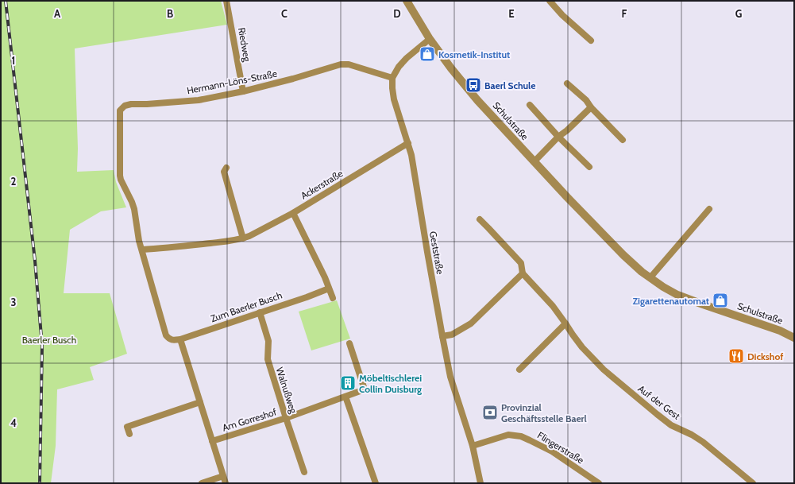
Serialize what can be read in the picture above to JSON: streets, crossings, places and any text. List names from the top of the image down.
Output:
{
  "streets": {
    "street": [
      "Riedweg",
      "Hermann-Löns-Straße",
      "Schulstraße",
      "Ackerstraße",
      "Geststraße",
      "Zum Baerler Busch",
      "Walnußweg",
      "Auf der Gest",
      "Am Gorreshof",
      "Flingerstraße"
    ]
  },
  "crossings": [
    ["Riedweg", "Hermann-Löns-Straße"],
    ["Hermann-Löns-Straße", "Ackerstraße"],
    ["Hermann-Löns-Straße", "Geststraße"],
    ["Hermann-Löns-Straße", "Zum Baerler Busch"],
    ["Ackerstraße", "Geststraße"],
    ["Geststraße", "Flingerstraße"],
    ["Zum Baerler Busch", "Walnußweg"],
    ["Walnußweg", "Am Gorreshof"]
  ],
  "parks": ["Baerler Busch"],
  "places": {
    "shop": ["Kosmetik-Institut", "Zigarettenautomat"],
    "bus stop": ["Baerl Schule"],
    "restaurant": ["Dickshof"],
    "building": ["Möbeltischlerei Collin Duisburg"],
    "bank": ["Provinzial Geschäftsstelle Baerl"]
  },
  "grid": {
    "columns": [
      "A",
      "B",
      "C",
      "D",
      "E",
      "F",
      "G"
    ],
    "rows": [
      "1",
      "2",
      "3",
      "4"
    ]
  }
}
